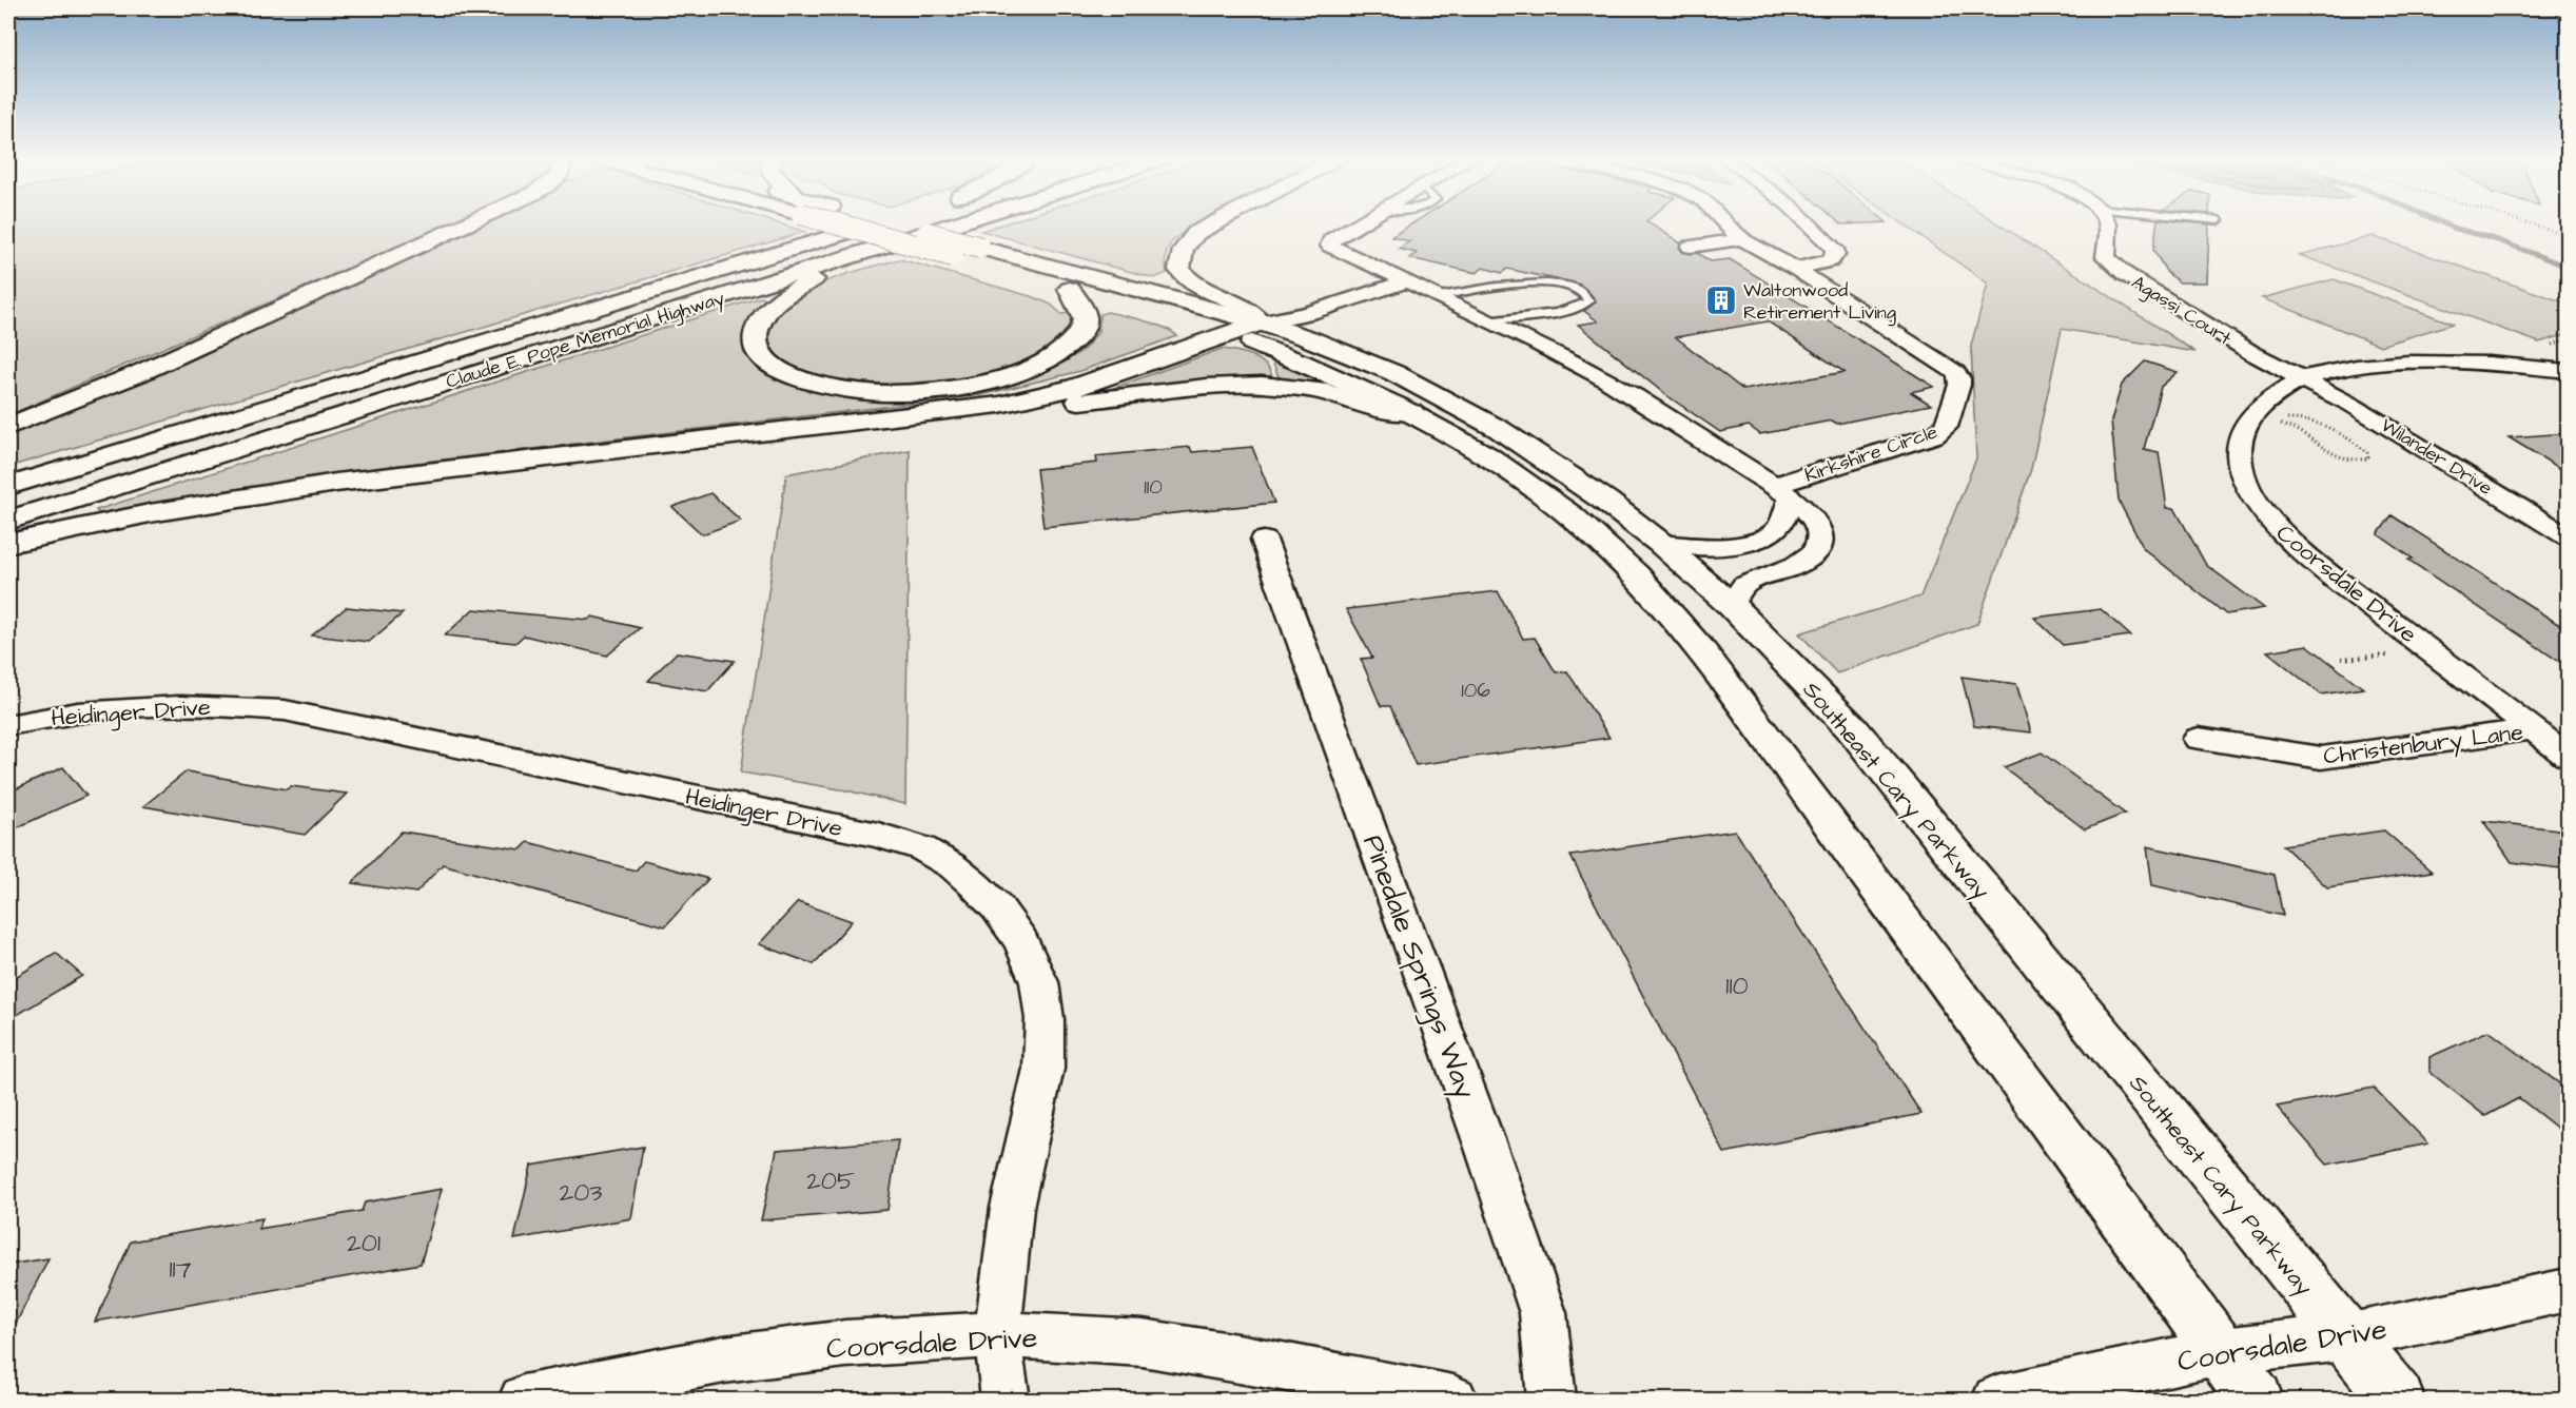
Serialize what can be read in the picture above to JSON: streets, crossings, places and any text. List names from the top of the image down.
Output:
{
  "streets": {
    "main road": ["Claude E. Pope Memorial Highway", "Southeast Cary Parkway"],
    "street": [
      "Agassi Court",
      "Kirkshire Circle",
      "Wilander Drive",
      "Coorsdale Drive",
      "Heidinger Drive",
      "Christenbury Lane",
      "Pinedale Springs Way"
    ]
  },
  "crossings": [
    ["Agassi Court", "Wilander Drive"],
    ["Agassi Court", "Coorsdale Drive"],
    ["Kirkshire Circle", "Southeast Cary Parkway"],
    ["Wilander Drive", "Coorsdale Drive"],
    ["Coorsdale Drive", "Heidinger Drive"],
    ["Coorsdale Drive", "Christenbury Lane"],
    ["Coorsdale Drive", "Southeast Cary Parkway"]
  ],
  "places": {
    "building": ["Waltonwood Retirement Living"]
  },
  "house_numbers": [
    "110",
    "106",
    "110",
    "205",
    "203",
    "201",
    "117"
  ]
}
